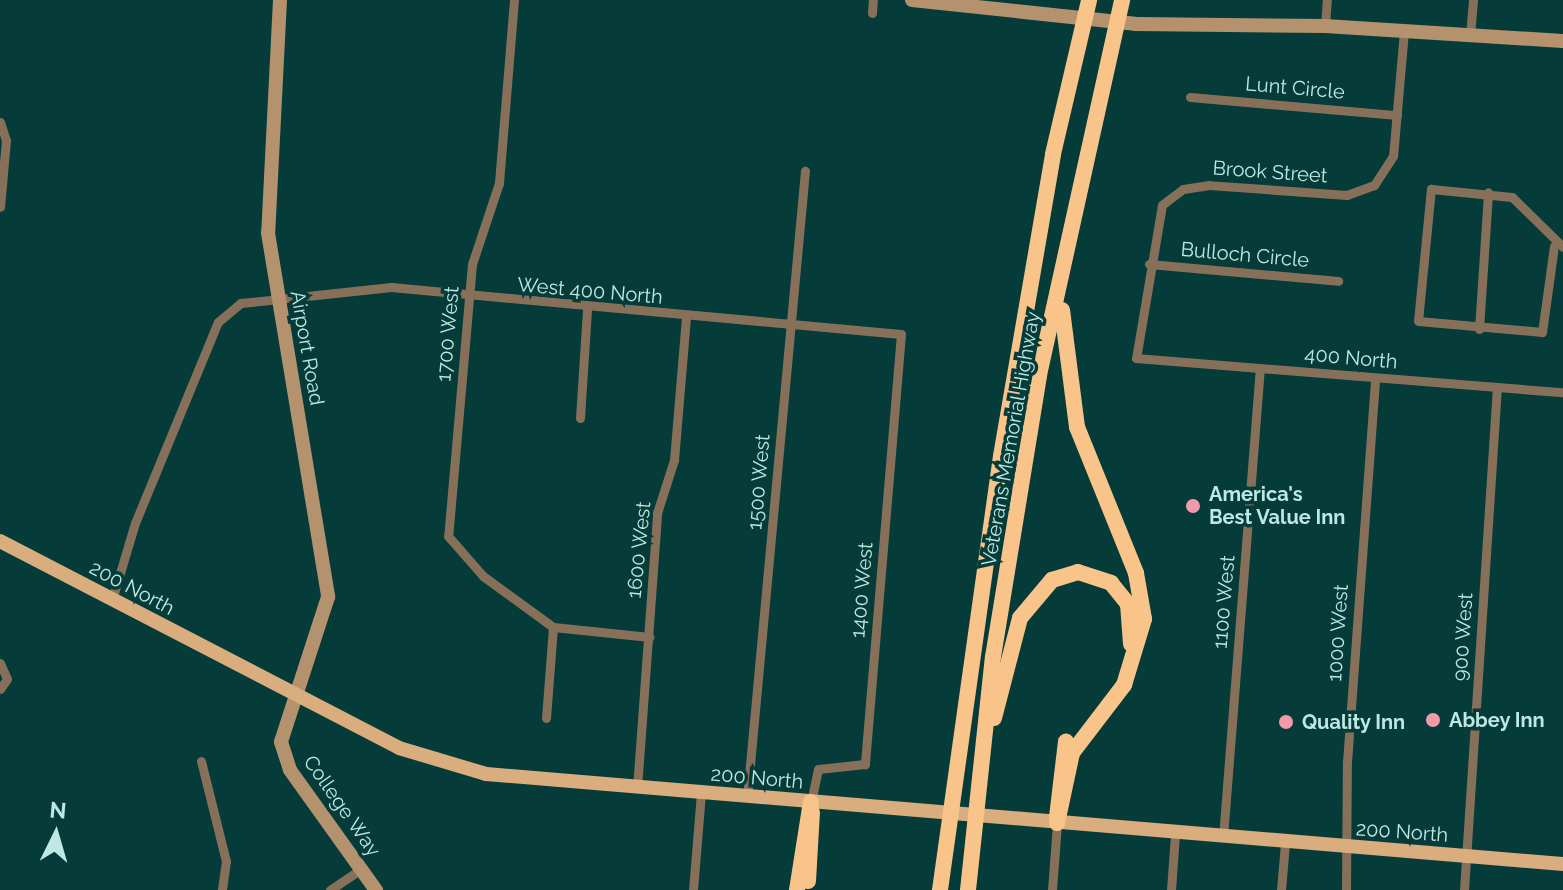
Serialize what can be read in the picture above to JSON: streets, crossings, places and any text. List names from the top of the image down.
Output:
{
  "streets": {
    "highway": ["Veterans Memorial Highway"],
    "main road": ["200 North"],
    "street": [
      "Lunt Circle",
      "Brook Street",
      "Bulloch Circle",
      "West 400 North",
      "1700 West",
      "Airport Road",
      "400 North",
      "1500 West",
      "1600 West",
      "1400 West",
      "1100 West",
      "1000 West",
      "900 West",
      "College Way"
    ]
  },
  "crossings": [
    ["Lunt Circle", "Brook Street"],
    ["Brook Street", "Bulloch Circle"],
    ["Brook Street", "400 North"],
    ["West 400 North", "1700 West"],
    ["West 400 North", "Airport Road"],
    ["West 400 North", "1500 West"],
    ["West 400 North", "1600 West"],
    ["West 400 North", "200 North"],
    ["West 400 North", "1400 West"],
    ["Airport Road", "200 North"],
    ["Airport Road", "College Way"],
    ["400 North", "1100 West"],
    ["400 North", "1000 West"],
    ["400 North", "900 West"],
    ["1500 West", "200 North"],
    ["1600 West", "200 North"],
    ["200 North", "1400 West"],
    ["200 North", "1100 West"],
    ["200 North", "1000 West"],
    ["200 North", "900 West"],
    ["200 North", "College Way"]
  ],
  "places": ["America's Best Value Inn", "Abbey Inn", "Quality Inn"],
  "north": "top"
}
